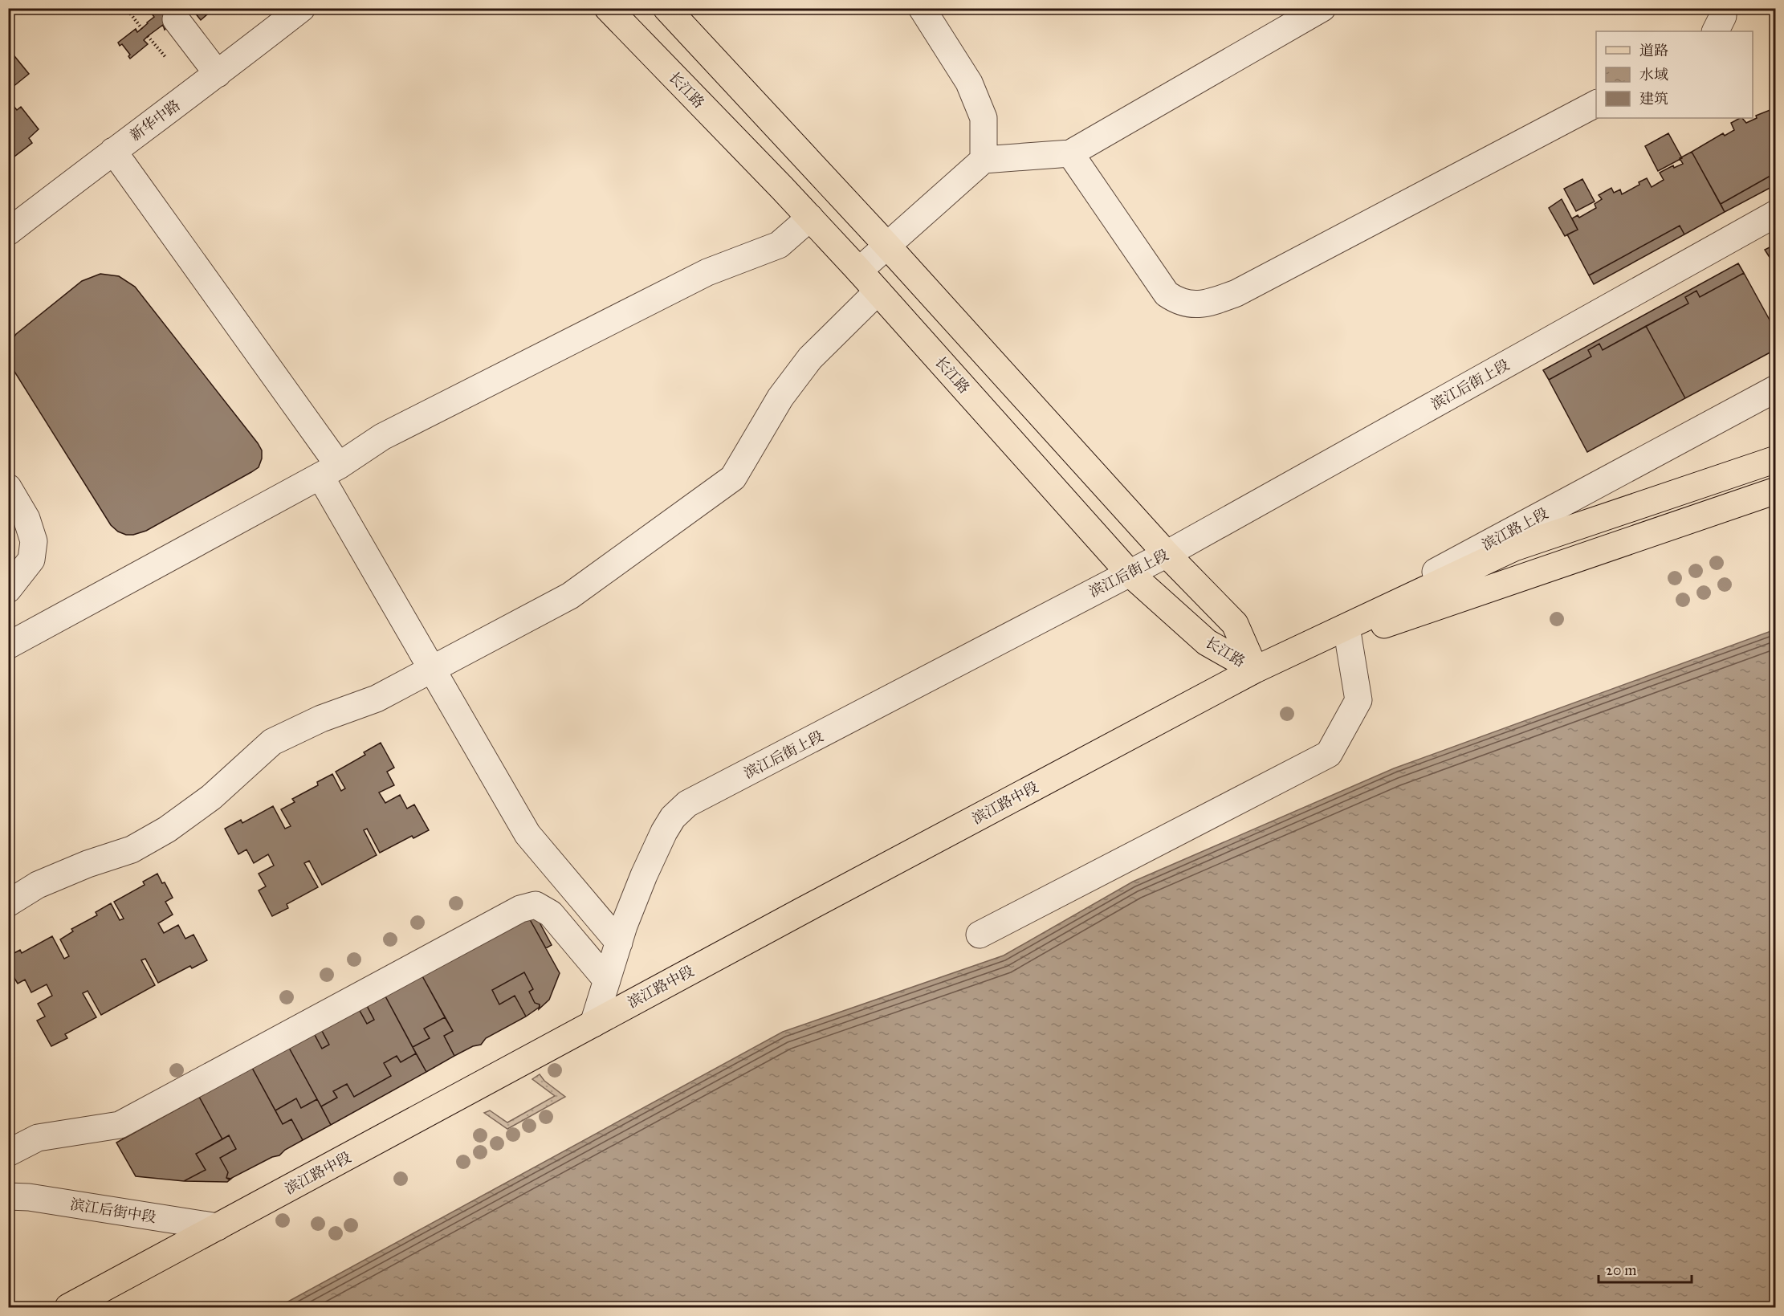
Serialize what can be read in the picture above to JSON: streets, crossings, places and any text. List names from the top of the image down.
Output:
{
  "streets": {
    "main road": ["长江路", "滨江路上段", "滨江路中段"],
    "street": ["新华中路", "滨江后街上段", "滨江后街中段"]
  },
  "crossings": [
    ["长江路", "滨江后街上段"],
    ["长江路", "滨江路上段"],
    ["长江路", "滨江路中段"],
    ["滨江后街上段", "滨江路中段"],
    ["滨江路上段", "滨江路中段"],
    ["滨江路中段", "滨江后街中段"]
  ],
  "legend": ["道路", "水域", "建筑"],
  "scale_bar": "20 m"
}
